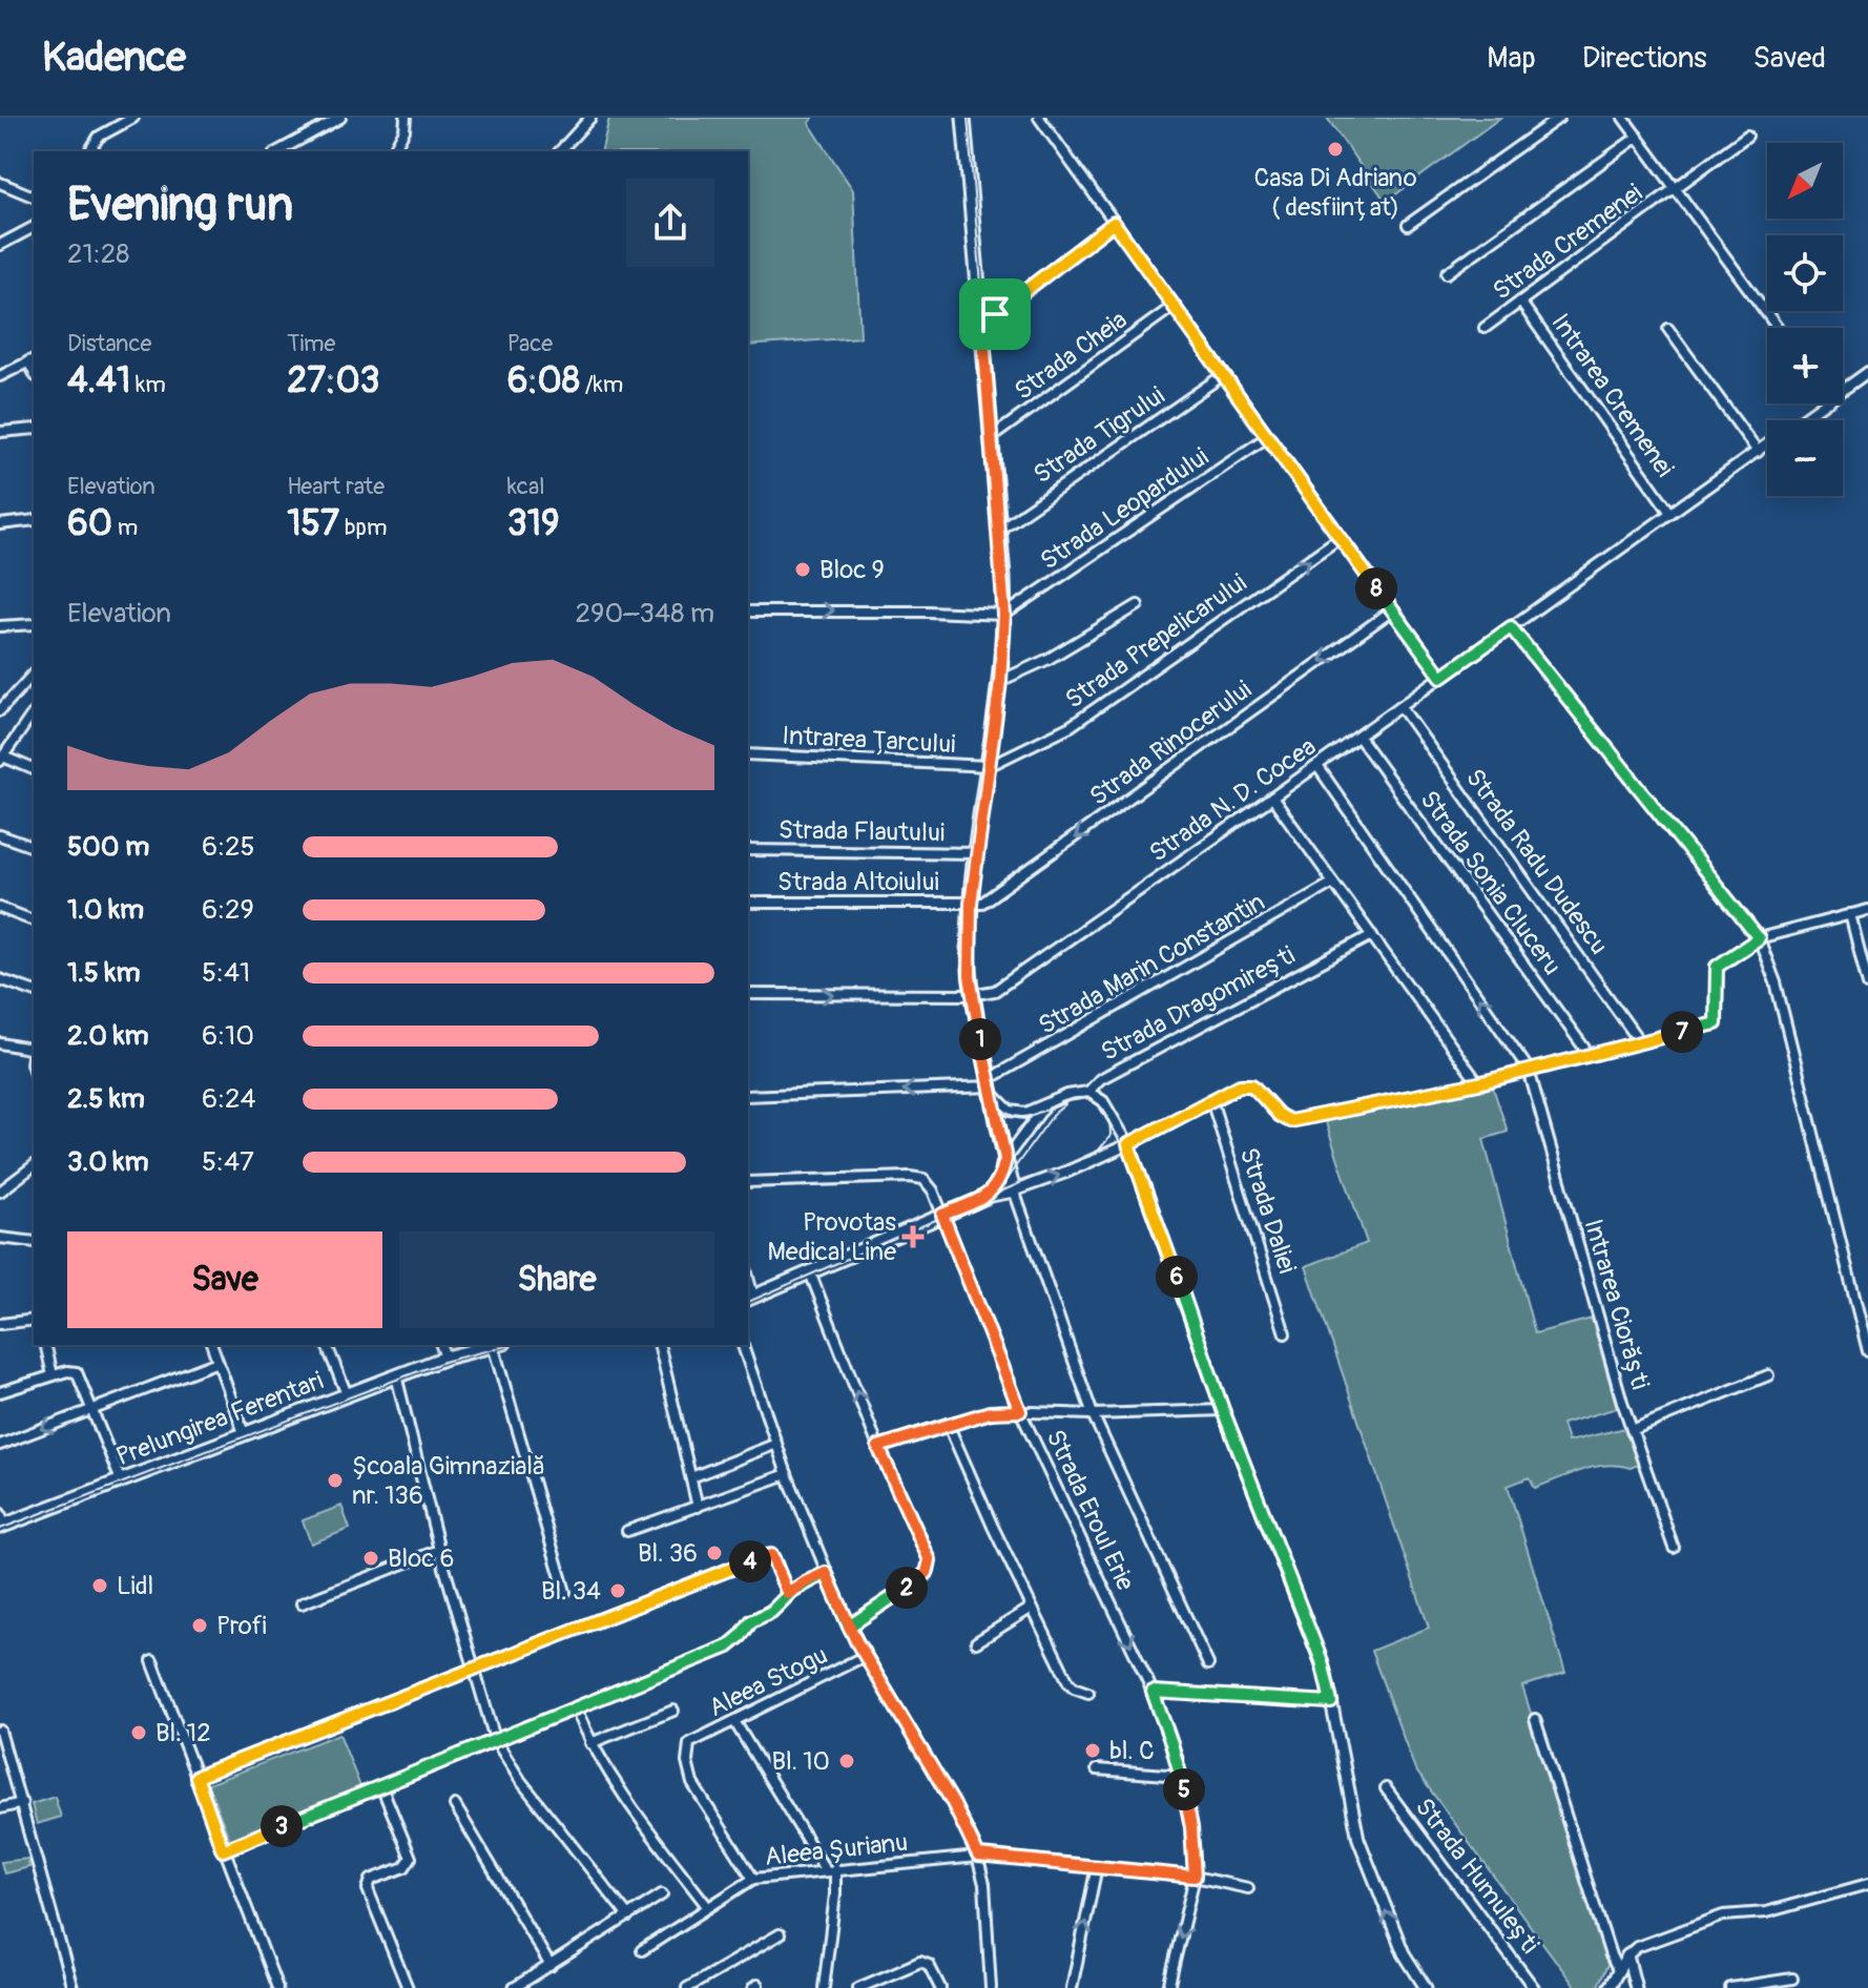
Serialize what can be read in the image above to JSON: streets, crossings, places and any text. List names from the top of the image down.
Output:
{
  "streets": {
    "main road": ["Prelungirea Ferentari"],
    "street": [
      "Strada Cremenei",
      "Strada Cheia",
      "Intrarea Cremenei",
      "Strada Tigrului",
      "Strada Leopardului",
      "Strada Prepelicarului",
      "Intrarea Țarcului",
      "Strada Rinocerului",
      "Strada N. D. Cocea",
      "Strada Flautului",
      "Strada Radu Dudescu",
      "Strada Altoiului",
      "Strada Sonia Cluceru",
      "Strada Marin Constantin",
      "Strada Dragomirești",
      "Strada Daliei",
      "Intrarea Ciorăști",
      "Strada Eroul Erie",
      "Aleea Stogu",
      "Aleea Șurianu",
      "Strada Humulești"
    ]
  },
  "crossings": [
    ["Strada Cremenei", "Intrarea Cremenei"],
    ["Intrarea Cremenei", "Strada N. D. Cocea"],
    ["Strada Prepelicarului", "Intrarea Țarcului"],
    ["Strada Rinocerului", "Strada Altoiului"],
    ["Strada N. D. Cocea", "Strada Radu Dudescu"],
    ["Strada N. D. Cocea", "Strada Sonia Cluceru"],
    ["Strada N. D. Cocea", "Intrarea Ciorăști"],
    ["Strada Marin Constantin", "Strada Dragomirești"],
    ["Strada Eroul Erie", "Aleea Șurianu"],
    ["Aleea Stogu", "Aleea Șurianu"]
  ],
  "one_way": ["Strada Rinocerului", "Strada Marin Constantin"],
  "places": {
    "other": [
      "Casa Di Adriano ( desființat)",
      "Bloc 9",
      "Școala Gimnazială nr. 136",
      "Bl. 36",
      "Bloc 6",
      "Lidl",
      "Bl. 34",
      "Profi",
      "Bl. 12",
      "bl. C",
      "Bl. 10"
    ],
    "health": ["Provotas Medical Line"]
  },
  "north": "bottom left",
  "page": {
    "header": "Kadence",
    "nav": ["Map", "Directions", "Saved"],
    "map_buttons": ["+", "−"],
    "heading": ["Evening run", "21:28"],
    "stats": [
      ["Distance", "4.41 km"],
      ["Time", "27:03"],
      ["Pace", "6:08 /km"],
      ["Elevation", "60 m"],
      ["Heart rate", "157 bpm"],
      ["kcal", "319"]
    ],
    "pins": [
      "8",
      "7",
      "1",
      "6",
      "4",
      "2",
      "5",
      "3"
    ],
    "chart": ["Elevation", "290–348 m"],
    "list": [
      {
        "name": "500 m",
        "note": "6:25"
      },
      {
        "name": "1.0 km",
        "note": "6:29"
      },
      {
        "name": "1.5 km",
        "note": "5:41"
      },
      {
        "name": "2.0 km",
        "note": "6:10"
      },
      {
        "name": "2.5 km",
        "note": "6:24"
      },
      {
        "name": "3.0 km",
        "note": "5:47"
      }
    ],
    "buttons": ["Save", "Share"]
  }
}
